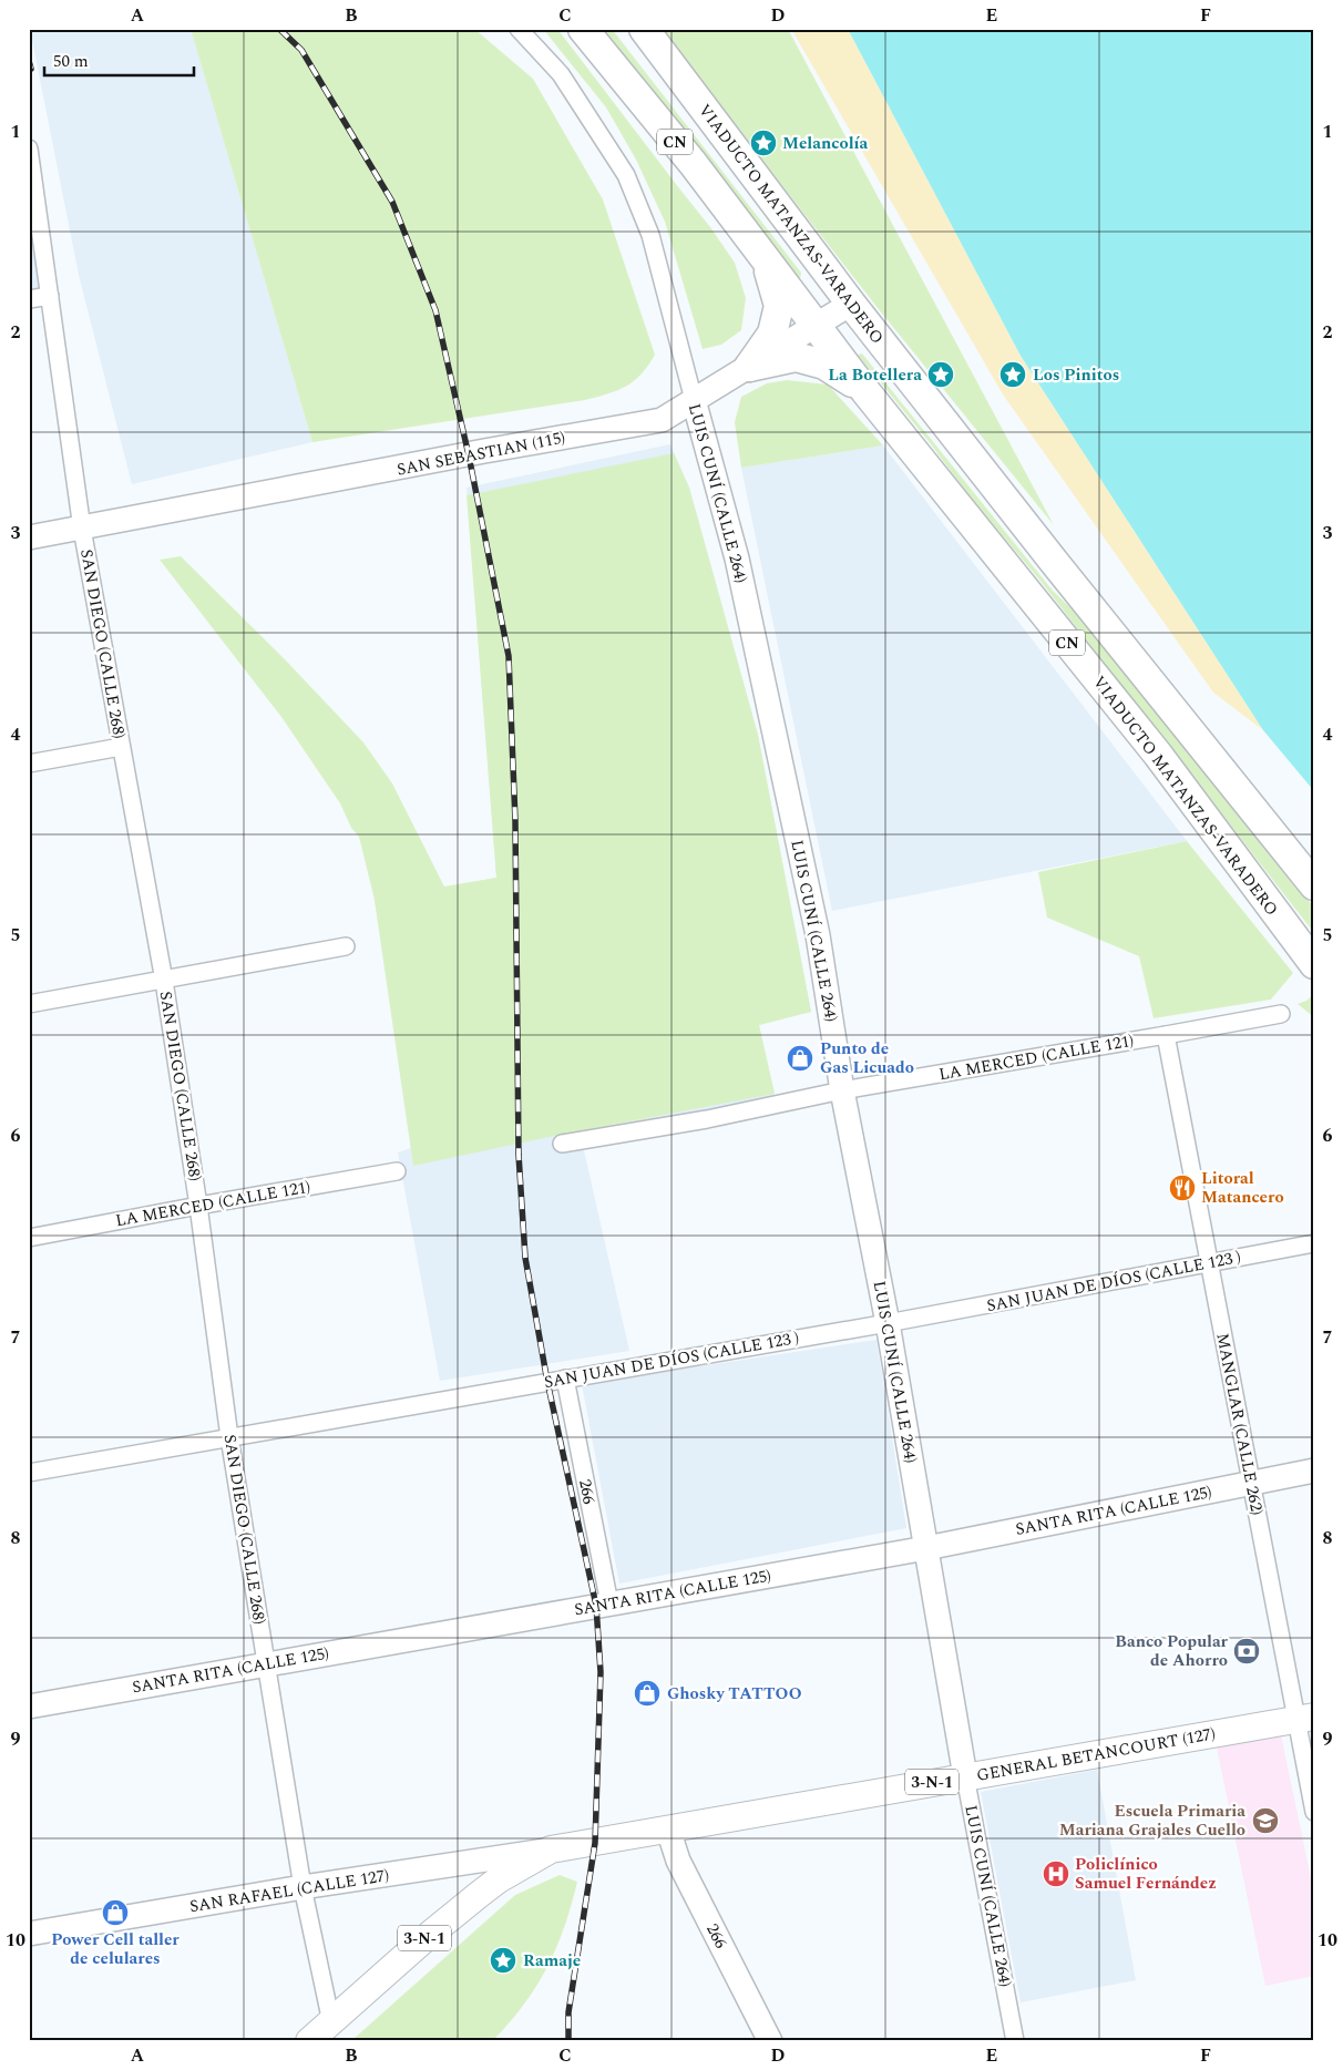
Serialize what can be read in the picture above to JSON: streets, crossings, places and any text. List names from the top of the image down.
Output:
{
  "streets": {
    "highway": ["CN", "VIADUCTO MATANZAS-VARADERO"],
    "main road": ["GENERAL BETANCOURT (127)", "3-N-1"],
    "street": [
      "SAN SEBASTIAN (115)",
      "LUIS CUNÍ (CALLE 264)",
      "SAN DIEGO (CALLE 268)",
      "LA MERCED (CALLE 121)",
      "SAN JUAN DE DÍOS (CALLE 123 )",
      "MANGLAR (CALLE 262)",
      "266",
      "SANTA RITA (CALLE 125)",
      "SAN RAFAEL (CALLE 127)"
    ]
  },
  "crossings": [
    ["VIADUCTO MATANZAS-VARADERO", "SAN SEBASTIAN (115)"],
    ["SAN SEBASTIAN (115)", "LUIS CUNÍ (CALLE 264)"],
    ["SAN SEBASTIAN (115)", "SAN DIEGO (CALLE 268)"],
    ["LUIS CUNÍ (CALLE 264)", "LA MERCED (CALLE 121)"],
    ["LUIS CUNÍ (CALLE 264)", "SAN JUAN DE DÍOS (CALLE 123 )"],
    ["LUIS CUNÍ (CALLE 264)", "SANTA RITA (CALLE 125)"],
    ["LUIS CUNÍ (CALLE 264)", "GENERAL BETANCOURT (127)"],
    ["SAN DIEGO (CALLE 268)", "LA MERCED (CALLE 121)"],
    ["SAN DIEGO (CALLE 268)", "SAN JUAN DE DÍOS (CALLE 123 )"],
    ["SAN DIEGO (CALLE 268)", "SANTA RITA (CALLE 125)"],
    ["SAN DIEGO (CALLE 268)", "3-N-1"],
    ["SAN DIEGO (CALLE 268)", "SAN RAFAEL (CALLE 127)"],
    ["LA MERCED (CALLE 121)", "MANGLAR (CALLE 262)"],
    ["SAN JUAN DE DÍOS (CALLE 123 )", "MANGLAR (CALLE 262)"],
    ["SAN JUAN DE DÍOS (CALLE 123 )", "266"],
    ["MANGLAR (CALLE 262)", "SANTA RITA (CALLE 125)"],
    ["MANGLAR (CALLE 262)", "GENERAL BETANCOURT (127)"],
    ["266", "SANTA RITA (CALLE 125)"],
    ["266", "GENERAL BETANCOURT (127)"],
    ["GENERAL BETANCOURT (127)", "3-N-1"],
    ["GENERAL BETANCOURT (127)", "SAN RAFAEL (CALLE 127)"],
    ["3-N-1", "SAN RAFAEL (CALLE 127)"]
  ],
  "places": {
    "place": [
      "Melancolía",
      "La Botellera",
      "Los Pinitos",
      "Ramaje"
    ],
    "shop": ["Punto de Gas Licuado", "Ghosky TATTOO", "Power Cell taller de celulares"],
    "restaurant": ["Litoral Matancero"],
    "bank": ["Banco Popular de Ahorro"],
    "school or university": ["Escuela Primaria Mariana Grajales Cuello"],
    "hospital": ["Policlínico Samuel Fernández"]
  },
  "scale_bar": "50 m",
  "grid": {
    "columns": [
      "A",
      "B",
      "C",
      "D",
      "E",
      "F"
    ],
    "rows": [
      "1",
      "2",
      "3",
      "4",
      "5",
      "6",
      "7",
      "8",
      "9",
      "10"
    ]
  }
}
